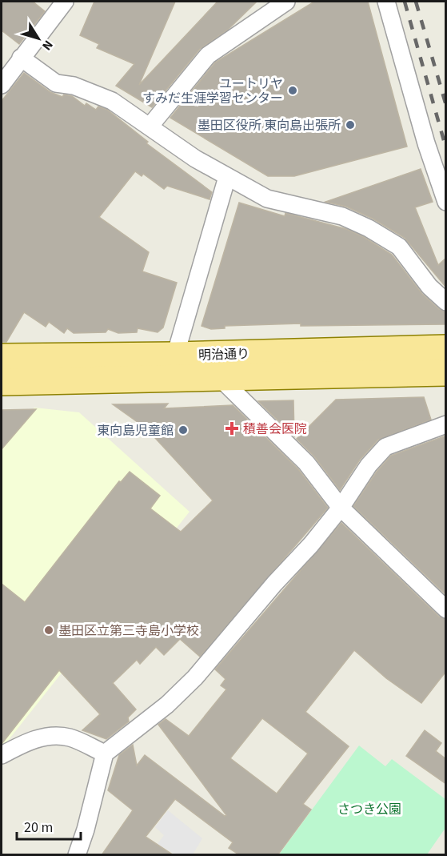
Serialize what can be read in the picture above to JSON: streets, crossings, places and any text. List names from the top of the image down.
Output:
{
  "streets": {
    "main road": ["明治通り"]
  },
  "parks": ["さつき公園"],
  "places": {
    "other": [
      "ユートリヤ すみだ生涯学習センター",
      "墨田区役所 東向島出張所",
      "東向島児童館",
      "墨田区立第三寺島小学校"
    ],
    "health": ["積善会医院"]
  },
  "scale_bar": "20 m",
  "north": "bottom right"
}
